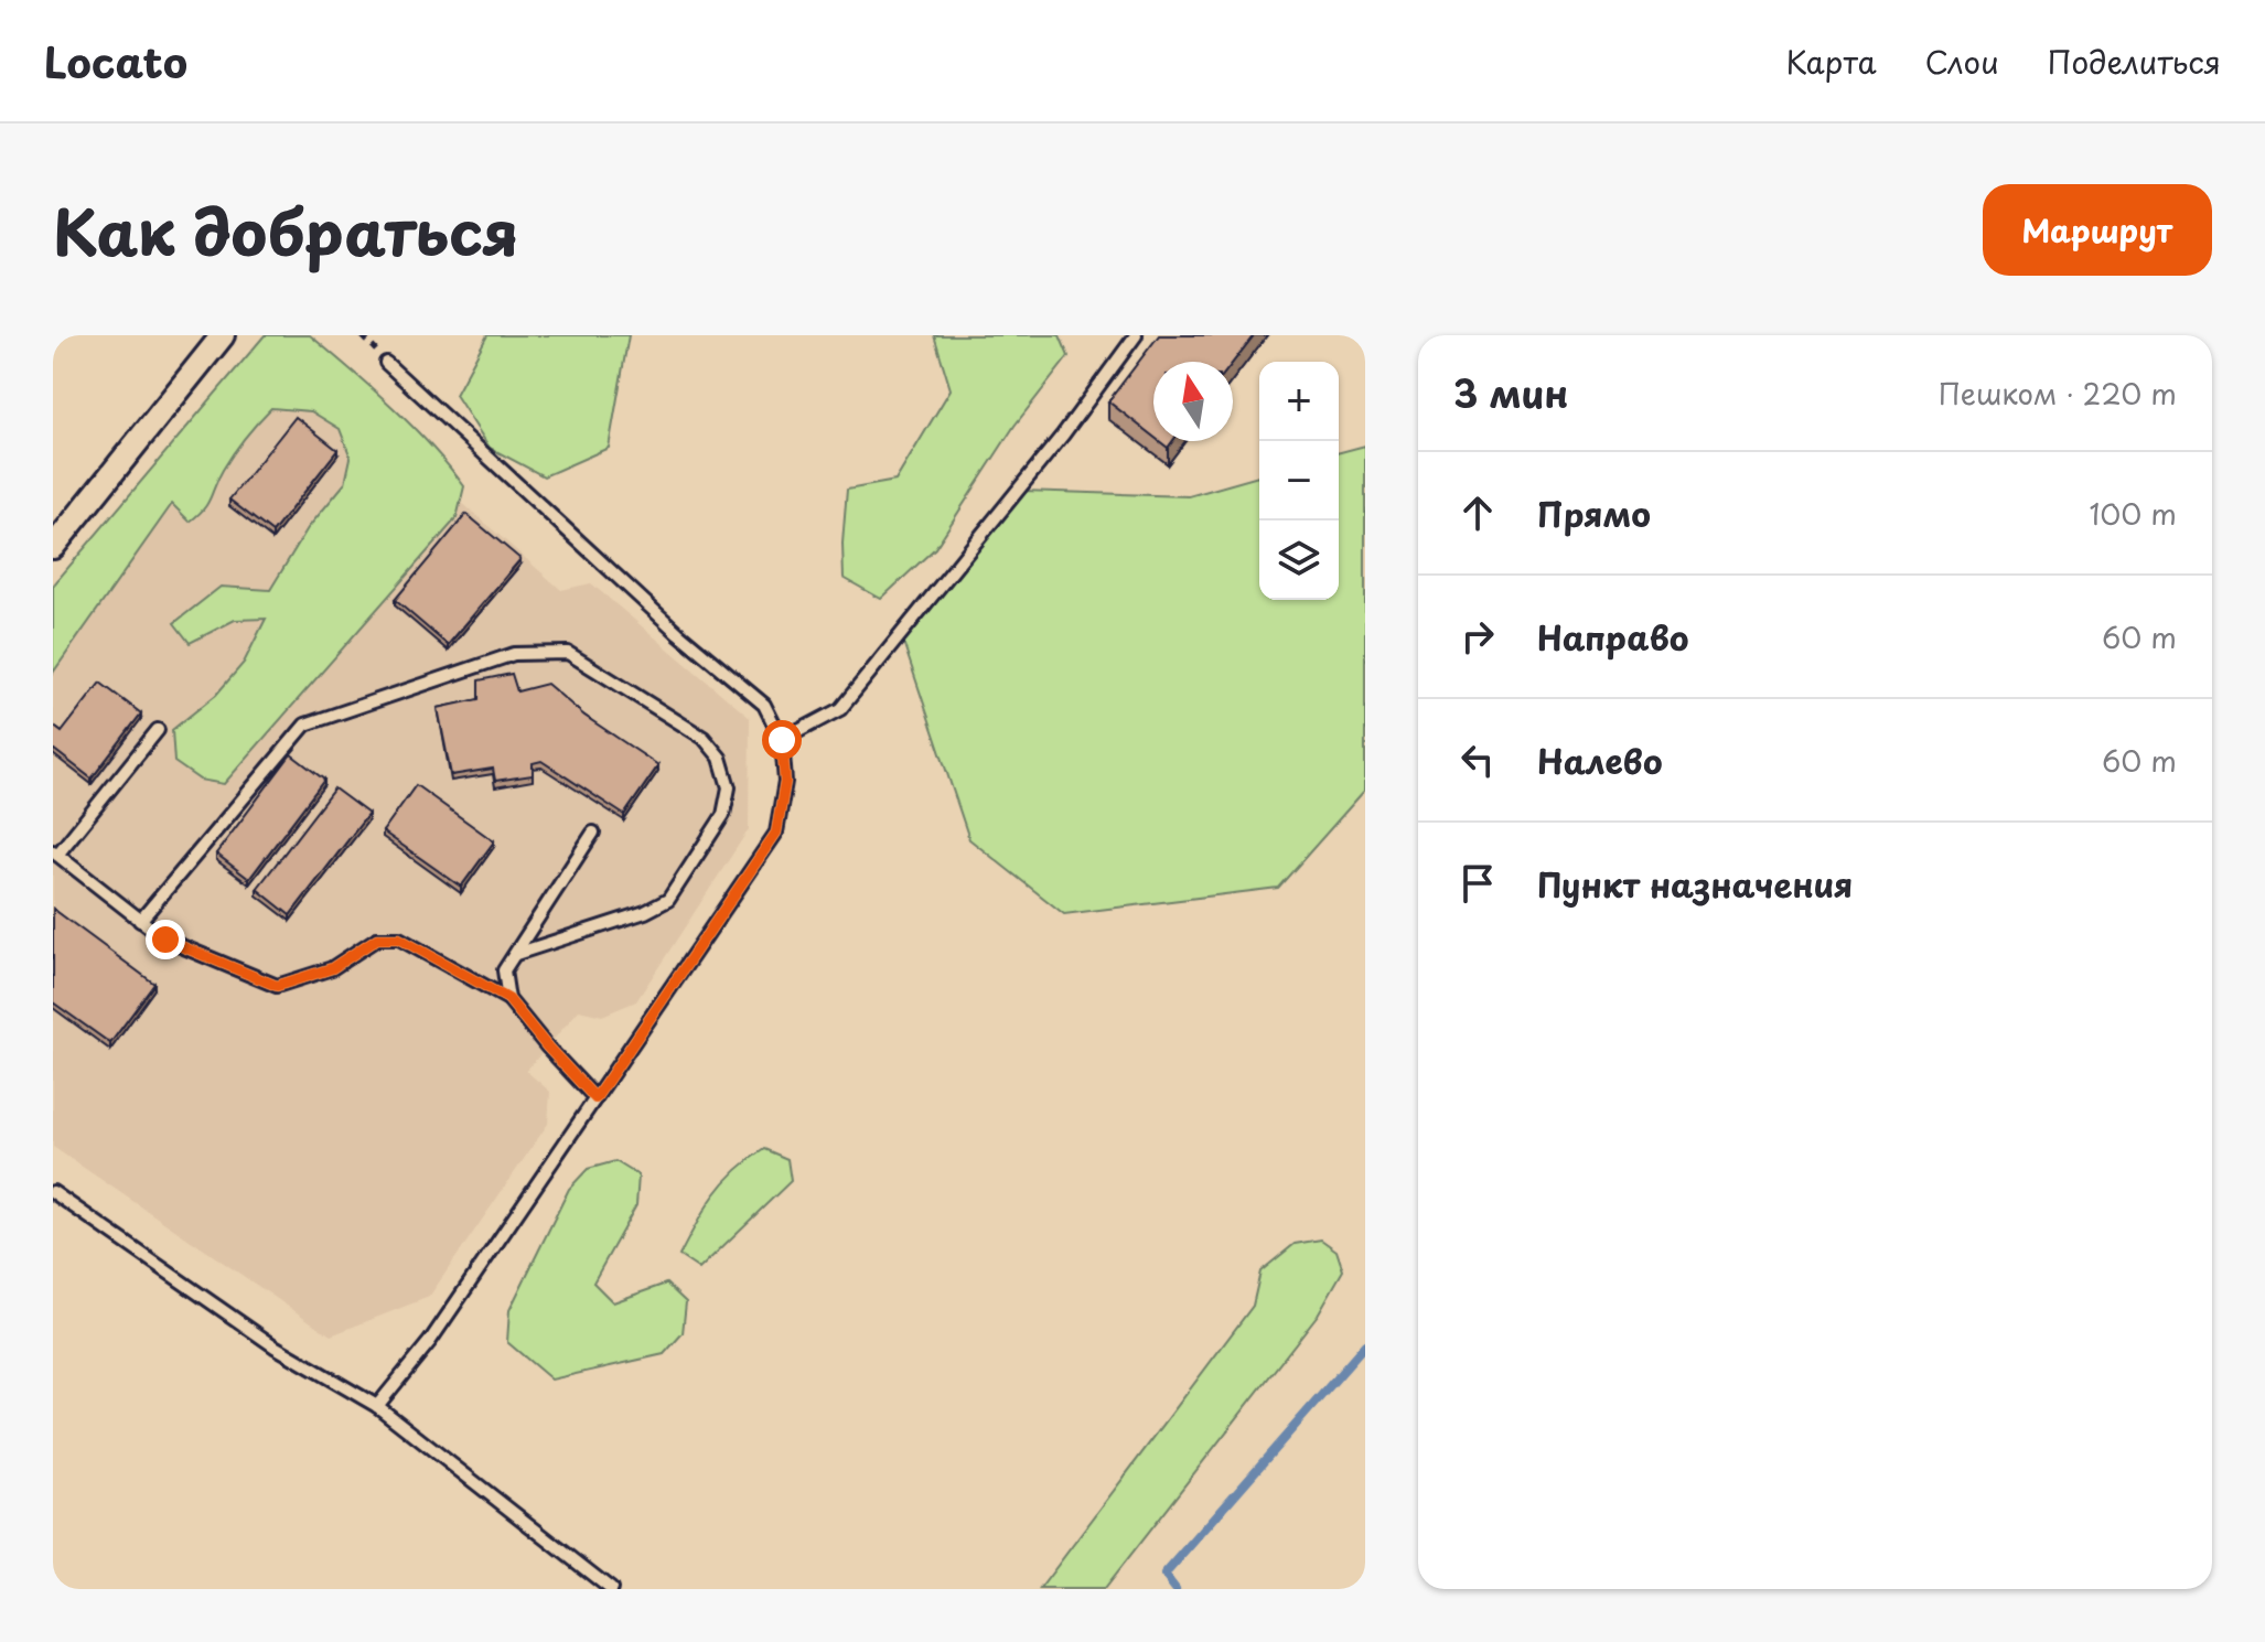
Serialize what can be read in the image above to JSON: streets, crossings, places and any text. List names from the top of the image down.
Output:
{
  "north": "top",
  "page": {
    "header": "Locato",
    "nav": ["Карта", "Слои", "Поделиться"],
    "title": "Как добраться",
    "buttons": "Маршрут",
    "heading": ["3 мин", "Пешком · 220 m"],
    "map_buttons": ["+", "−"],
    "list": [
      ["Прямо", "100 m"],
      ["Направо", "60 m"],
      ["Налево", "60 m"],
      "Пункт назначения"
    ]
  }
}
